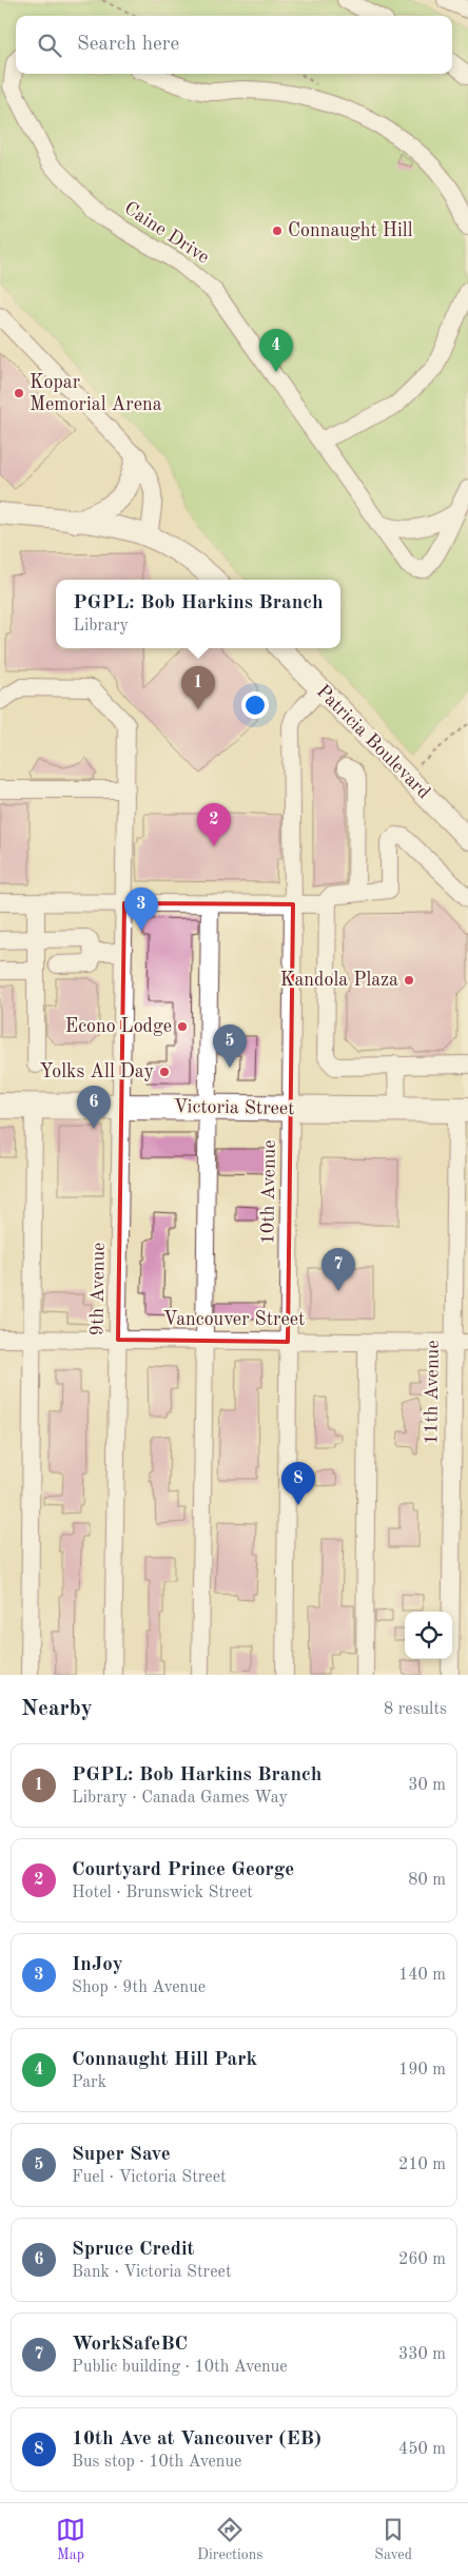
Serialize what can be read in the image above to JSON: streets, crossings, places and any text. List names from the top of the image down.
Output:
{
  "streets": {
    "highway": ["Victoria Street"],
    "main road": ["Patricia Boulevard"],
    "street": [
      "Caine Drive",
      "10th Avenue",
      "9th Avenue",
      "Vancouver Street",
      "11th Avenue"
    ]
  },
  "crossings": [
    ["Patricia Boulevard", "10th Avenue"],
    ["Victoria Street", "10th Avenue"],
    ["Victoria Street", "9th Avenue"],
    ["Victoria Street", "11th Avenue"],
    ["10th Avenue", "Vancouver Street"],
    ["9th Avenue", "Vancouver Street"],
    ["Vancouver Street", "11th Avenue"]
  ],
  "places": [
    "Connaught Hill",
    "Kopar Memorial Arena",
    "Kandola Plaza",
    "Econo Lodge",
    "Yolks All Day"
  ],
  "page": {
    "search": "Search here",
    "pins": [
      "4",
      "1",
      "2",
      "3",
      "5",
      "6",
      "7",
      "8"
    ],
    "popup": ["PGPL: Bob Harkins Branch", "Library"],
    "heading": ["Nearby", "8 results"],
    "list": [
      {
        "mark": "1",
        "name": "PGPL: Bob Harkins Branch",
        "note": "Library · Canada Games Way",
        "value": "30 m"
      },
      {
        "mark": "2",
        "name": "Courtyard Prince George",
        "note": "Hotel · Brunswick Street",
        "value": "80 m"
      },
      {
        "mark": "3",
        "name": "InJoy",
        "note": "Shop · 9th Avenue",
        "value": "140 m"
      },
      {
        "mark": "4",
        "name": "Connaught Hill Park",
        "note": "Park",
        "value": "190 m"
      },
      {
        "mark": "5",
        "name": "Super Save",
        "note": "Fuel · Victoria Street",
        "value": "210 m"
      },
      {
        "mark": "6",
        "name": "Spruce Credit",
        "note": "Bank · Victoria Street",
        "value": "260 m"
      },
      {
        "mark": "7",
        "name": "WorkSafeBC",
        "note": "Public building · 10th Avenue",
        "value": "330 m"
      },
      {
        "mark": "8",
        "name": "10th Ave at Vancouver (EB)",
        "note": "Bus stop · 10th Avenue",
        "value": "450 m"
      }
    ],
    "nav": ["Map", "Directions", "Saved"]
  }
}
